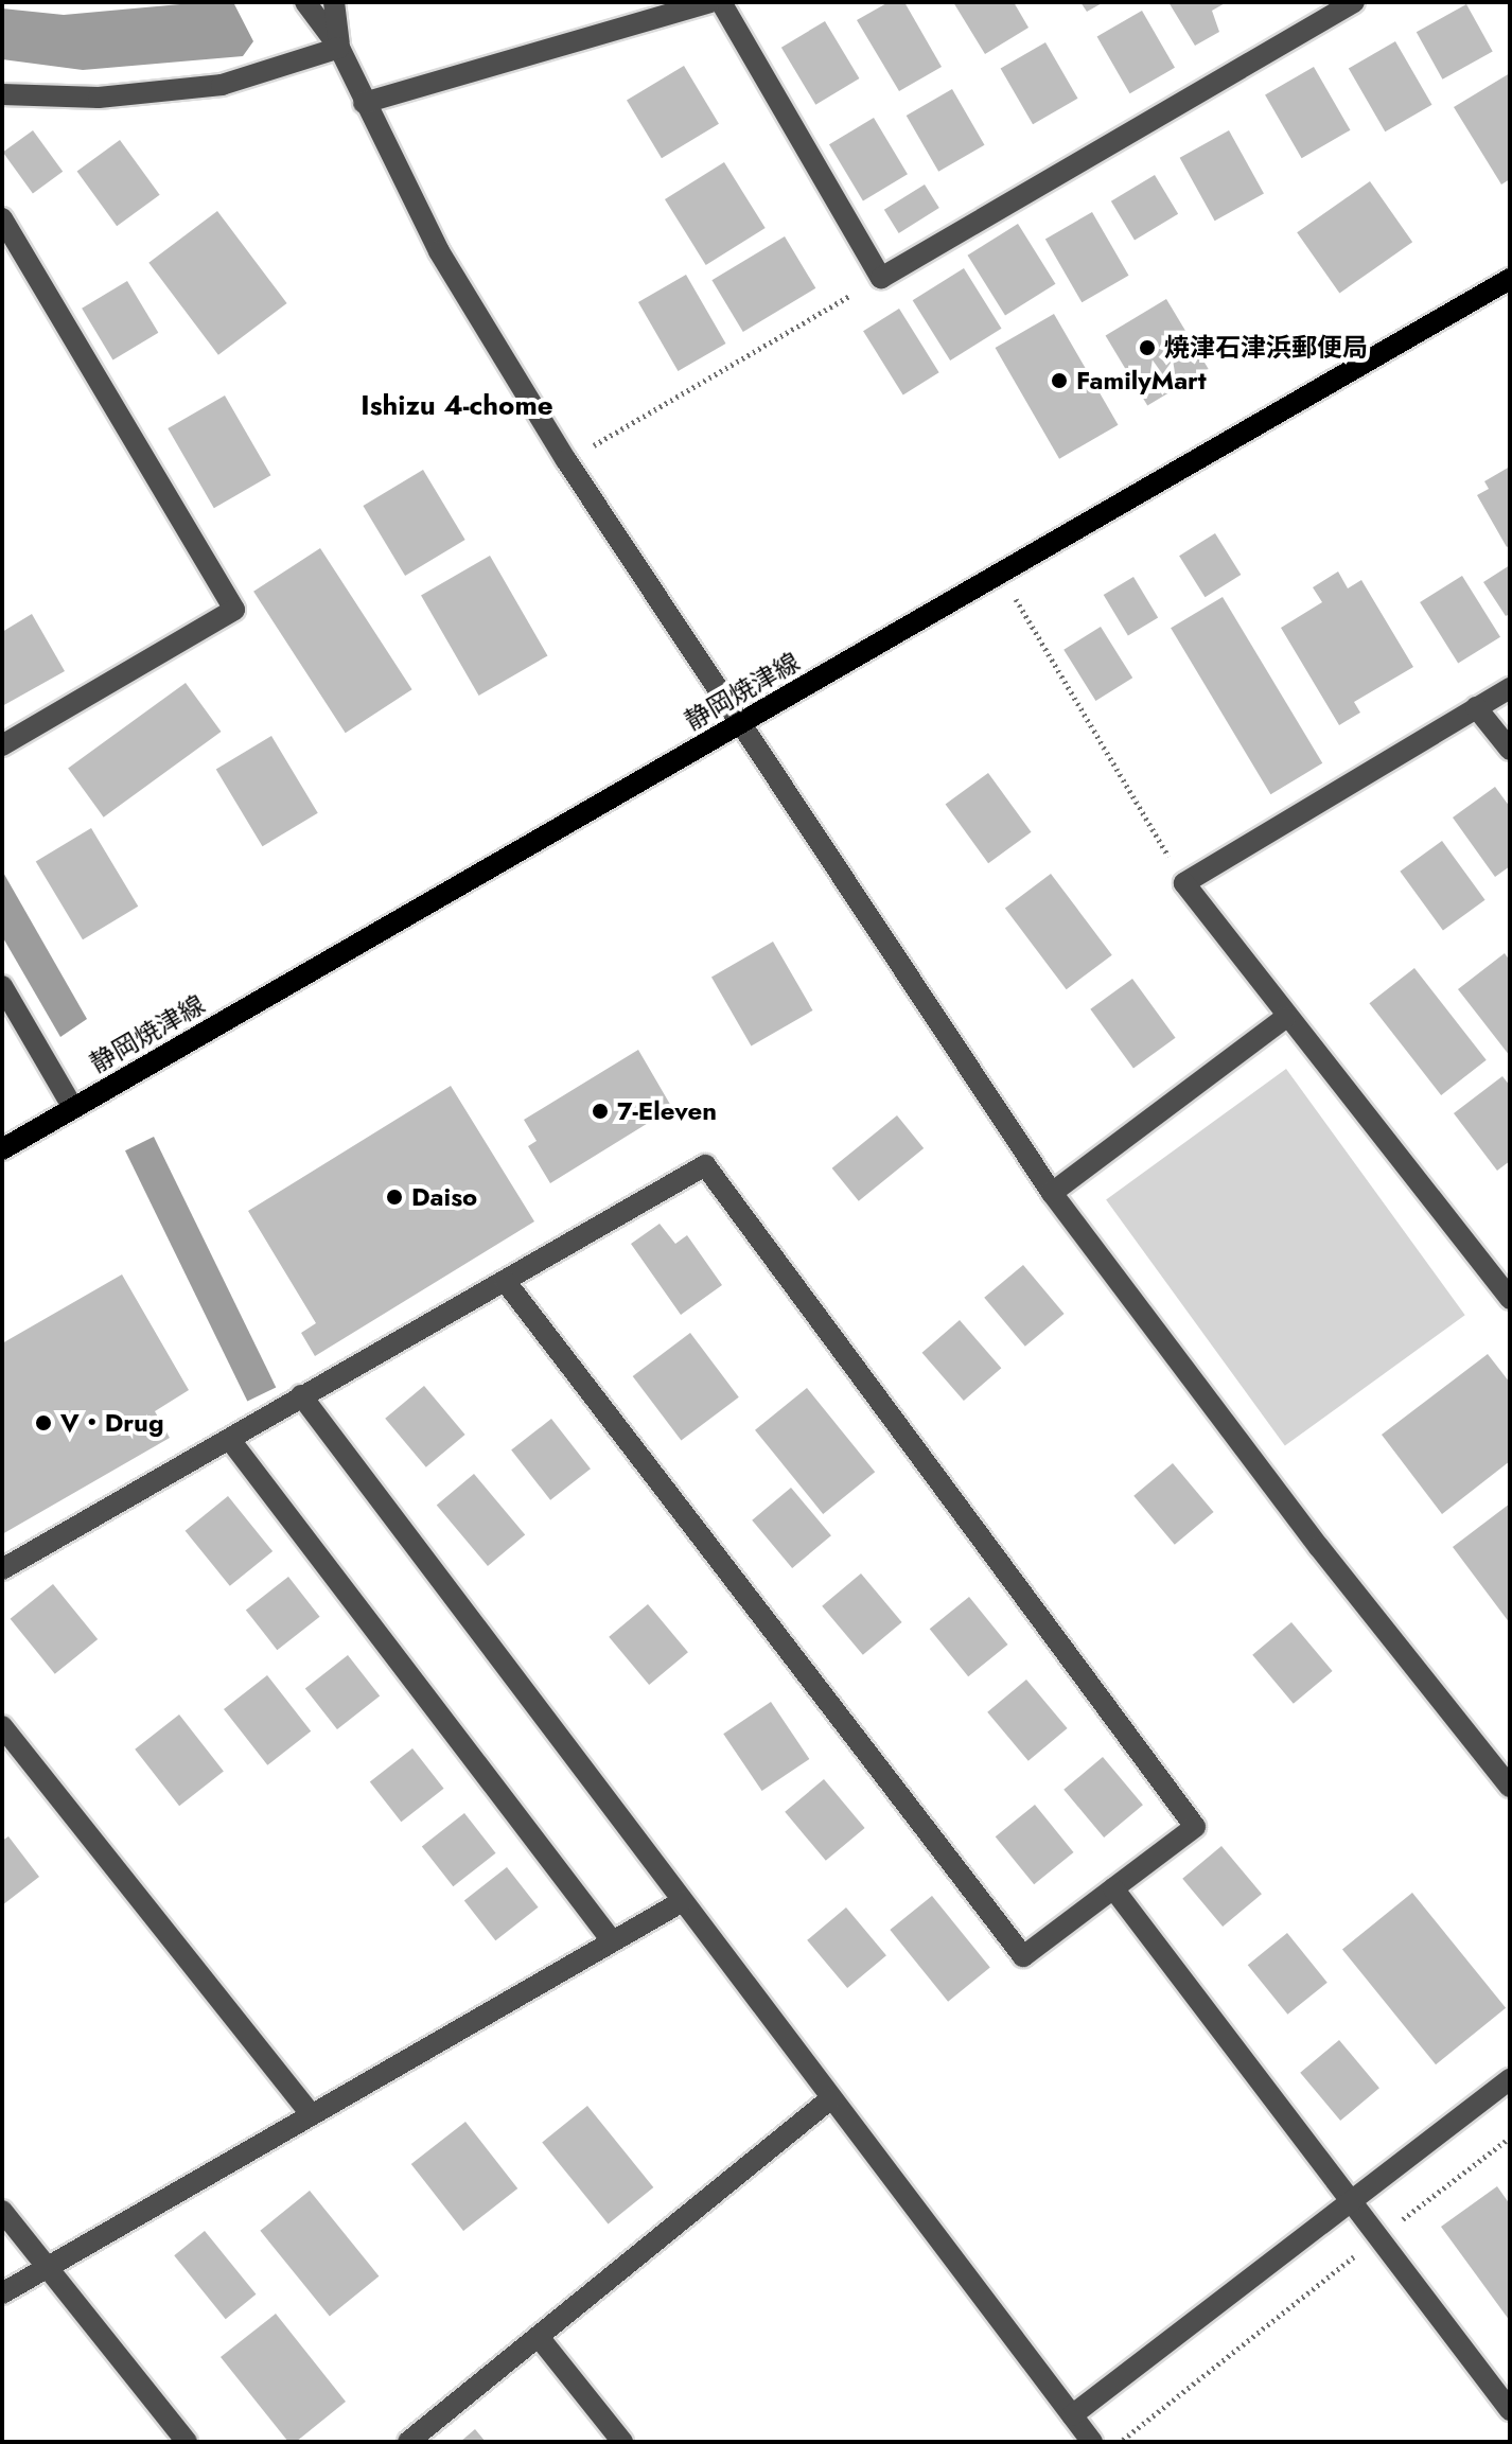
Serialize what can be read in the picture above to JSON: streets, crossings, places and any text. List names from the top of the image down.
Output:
{
  "streets": {
    "main road": ["静岡焼津線"]
  },
  "districts": ["Ishizu 4-chome"],
  "places": [
    "焼津石津浜郵便局",
    "FamilyMart",
    "7-Eleven",
    "Daiso",
    "V・Drug"
  ]
}
